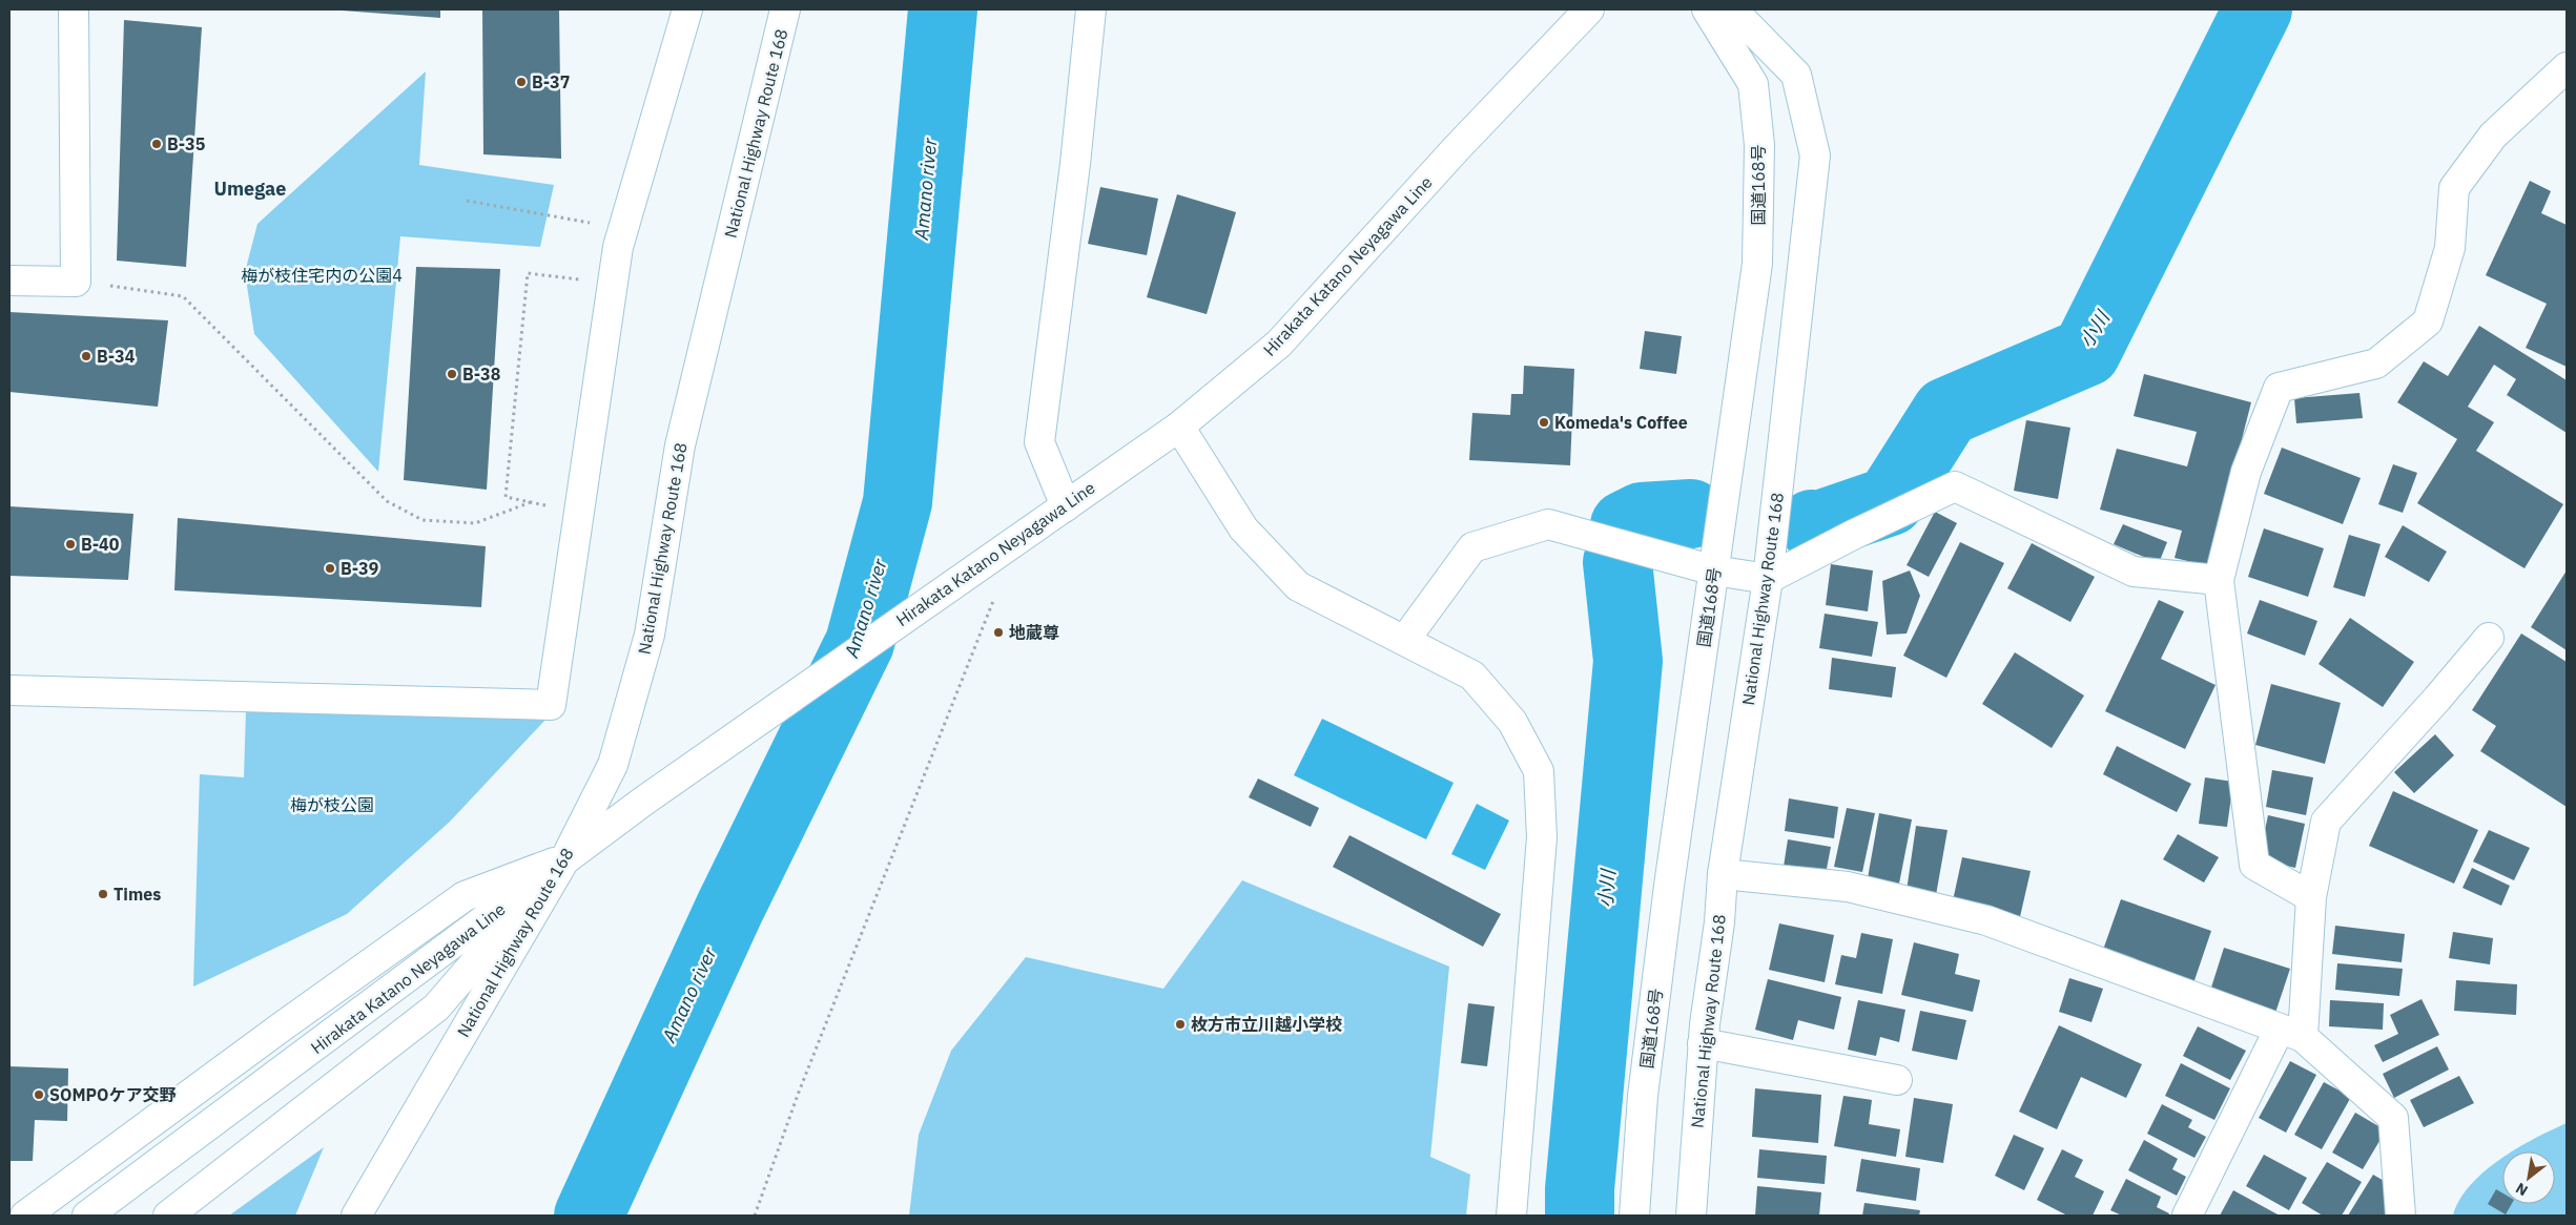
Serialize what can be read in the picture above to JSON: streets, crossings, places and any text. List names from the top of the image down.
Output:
{
  "streets": {
    "main road": ["National Highway Route 168", "国道168号", "Hirakata Katano Neyagawa Line"]
  },
  "crossings": [
    ["National Highway Route 168", "Hirakata Katano Neyagawa Line"]
  ],
  "districts": ["Umegae"],
  "water": ["Amano river", "小川"],
  "parks": ["梅が枝住宅内の公園4", "梅が枝公園"],
  "places": [
    "B-37",
    "B-35",
    "B-34",
    "B-38",
    "Komeda's Coffee",
    "B-40",
    "B-39",
    "地蔵尊",
    "Times",
    "枚方市立川越小学校",
    "SOMPOケア交野"
  ],
  "north": "bottom left"
}
